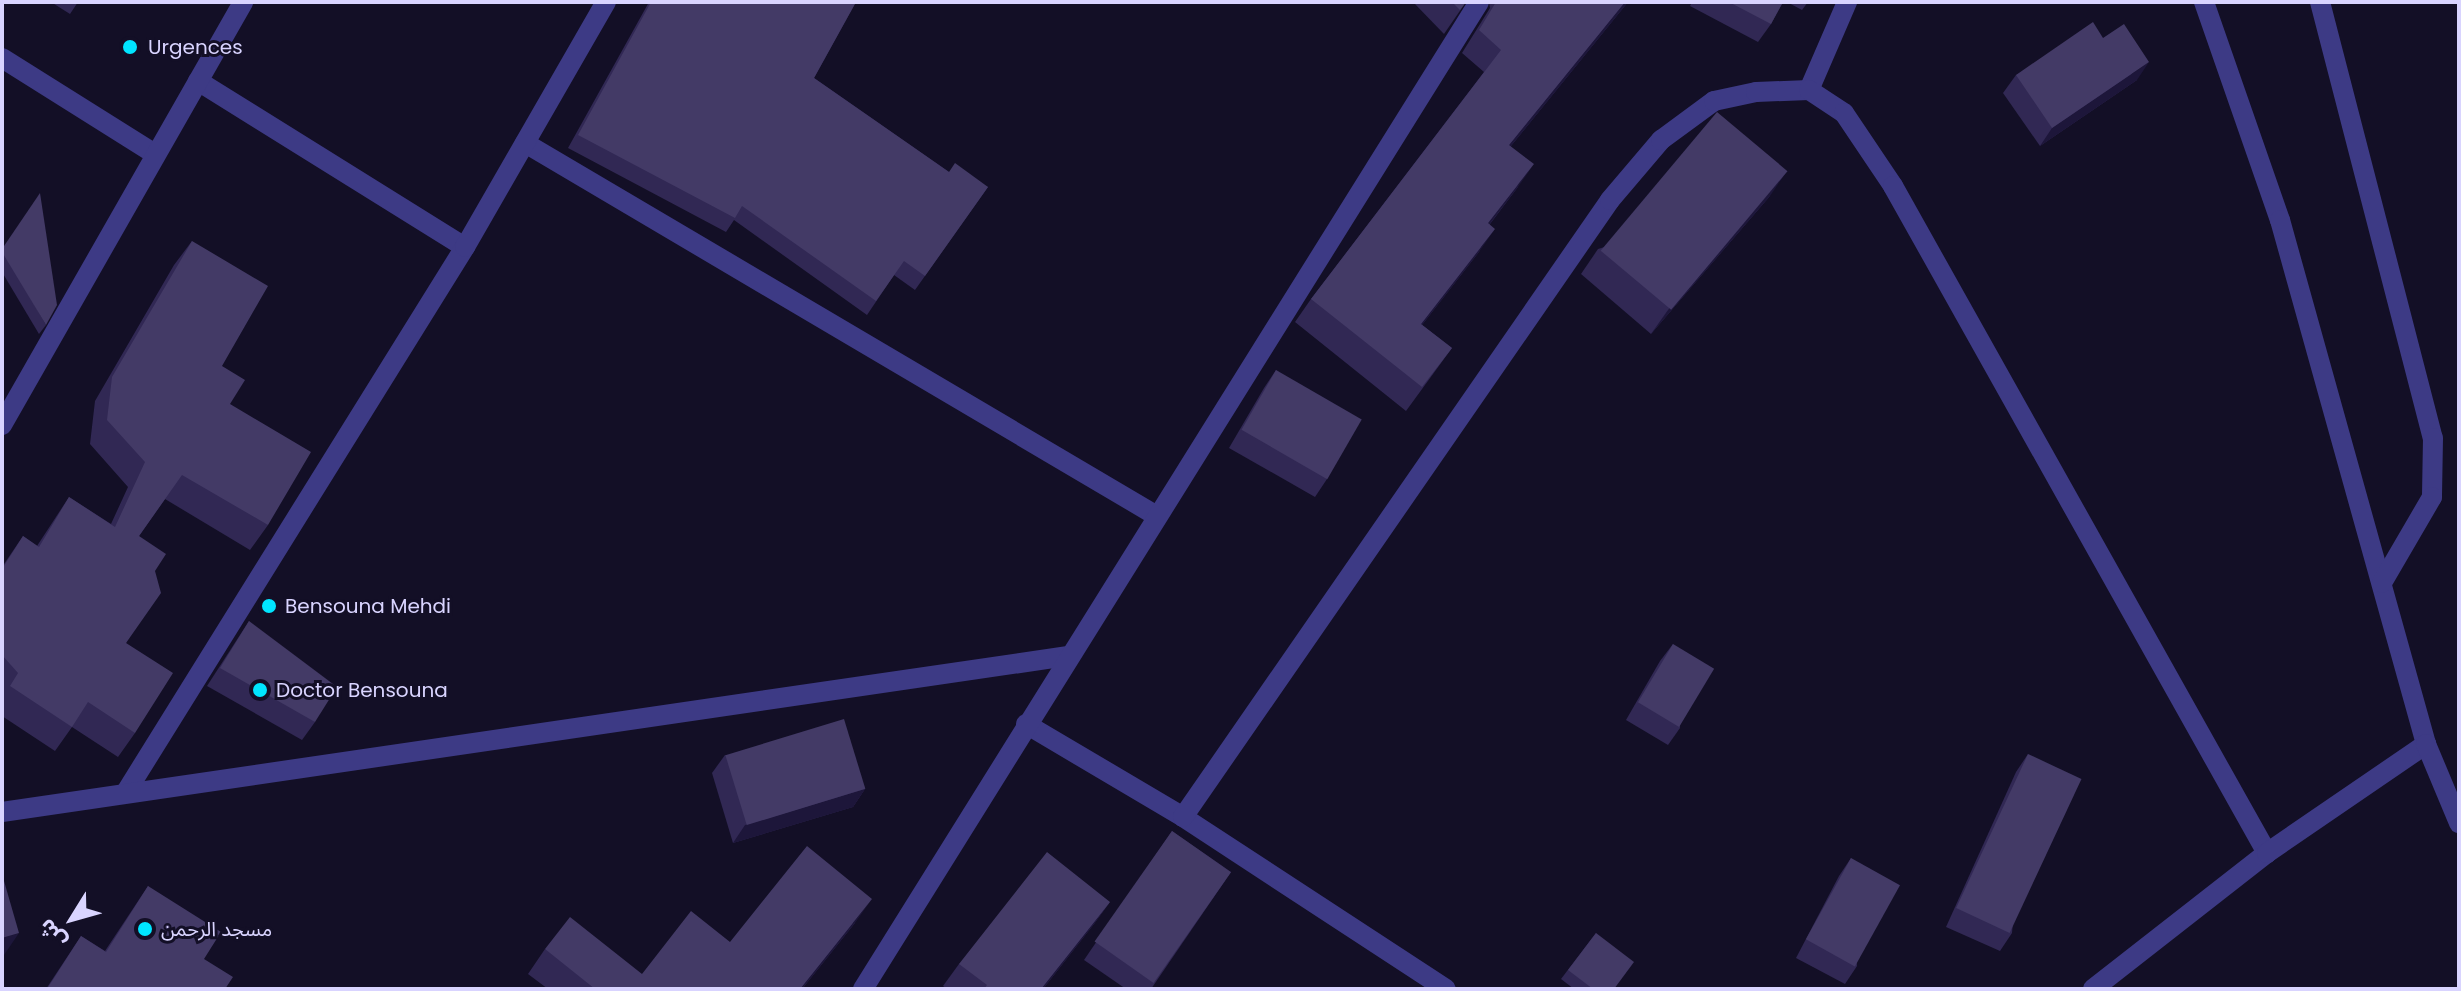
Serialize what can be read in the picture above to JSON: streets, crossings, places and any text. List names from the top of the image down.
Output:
{
  "places": [
    "Urgences",
    "Bensouna Mehdi",
    "Doctor Bensouna",
    "مسجد الرحمن"
  ],
  "north": "bottom left"
}
